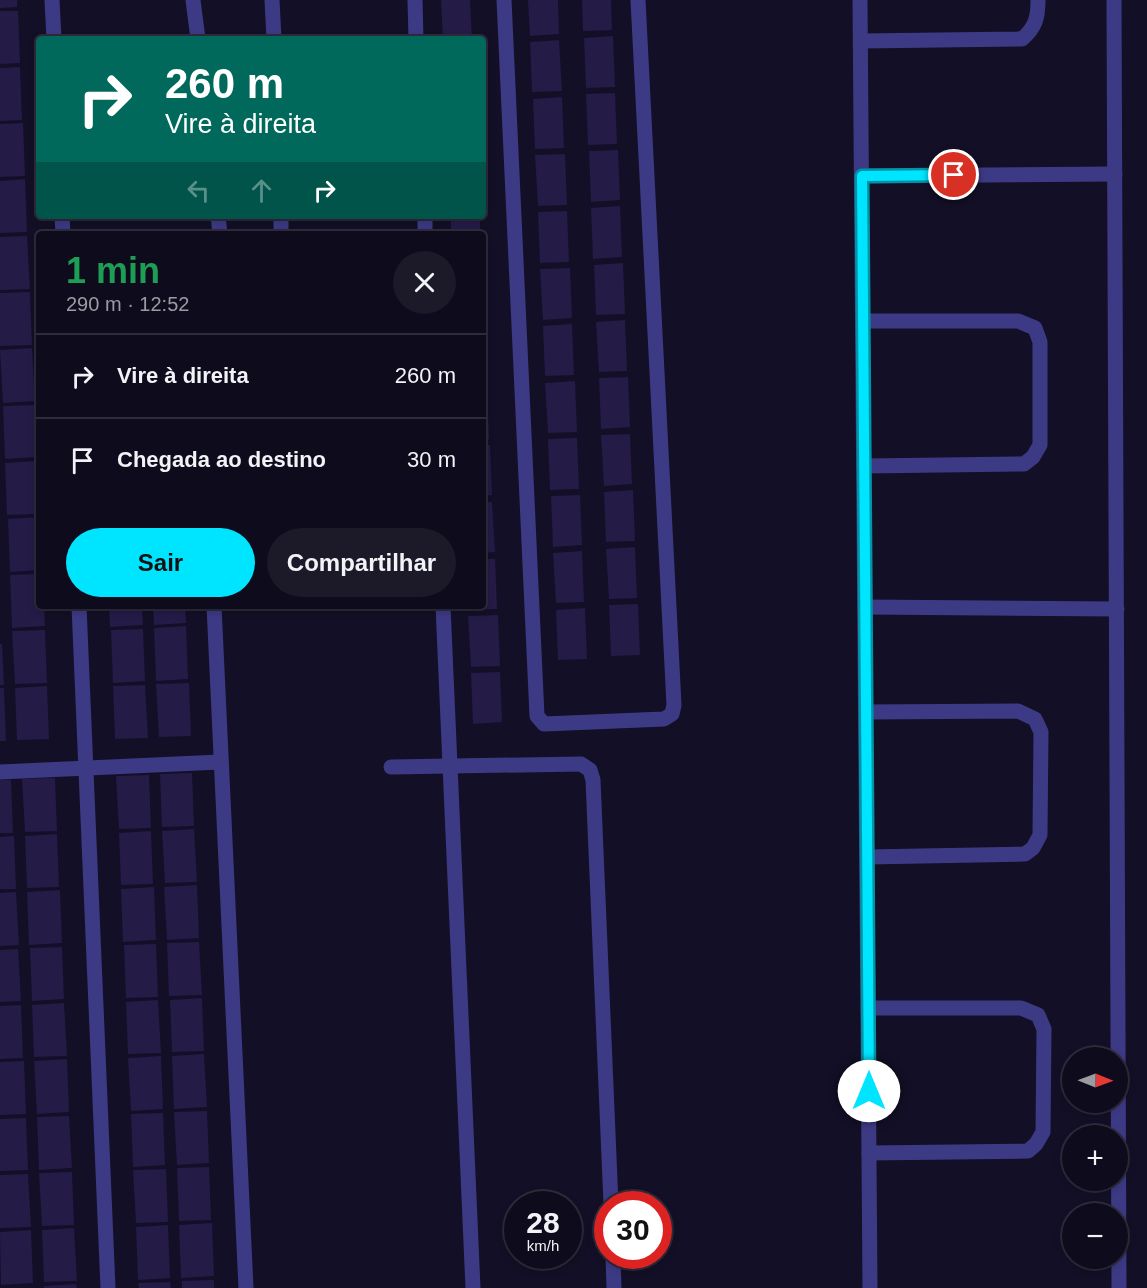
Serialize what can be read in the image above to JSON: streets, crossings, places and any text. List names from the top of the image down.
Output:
{
  "north": "right",
  "page": {
    "turn": ["260 m", "Vire à direita"],
    "heading": ["1 min", "290 m · 12:52"],
    "list": [
      {
        "name": "Vire à direita",
        "value": "260 m"
      },
      {
        "name": "Chegada ao destino",
        "value": "30 m"
      }
    ],
    "buttons": ["Sair", "Compartilhar"],
    "map_buttons": ["+", "−"],
    "speed": "28 km/h",
    "limit": "30"
  }
}
